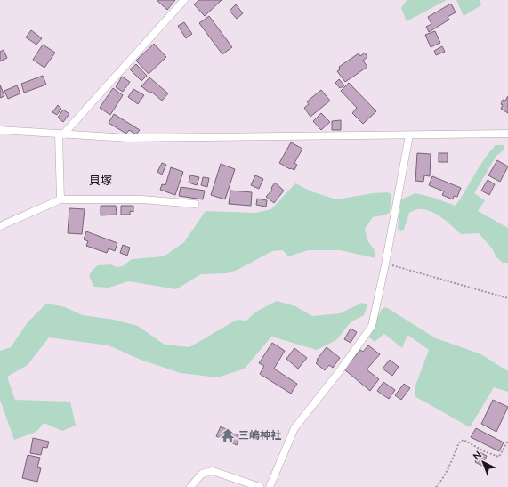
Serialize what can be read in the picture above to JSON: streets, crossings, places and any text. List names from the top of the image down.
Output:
{
  "districts": ["貝塚"],
  "places": {
    "temple": ["三嶋神社"]
  },
  "north": "top left"
}
